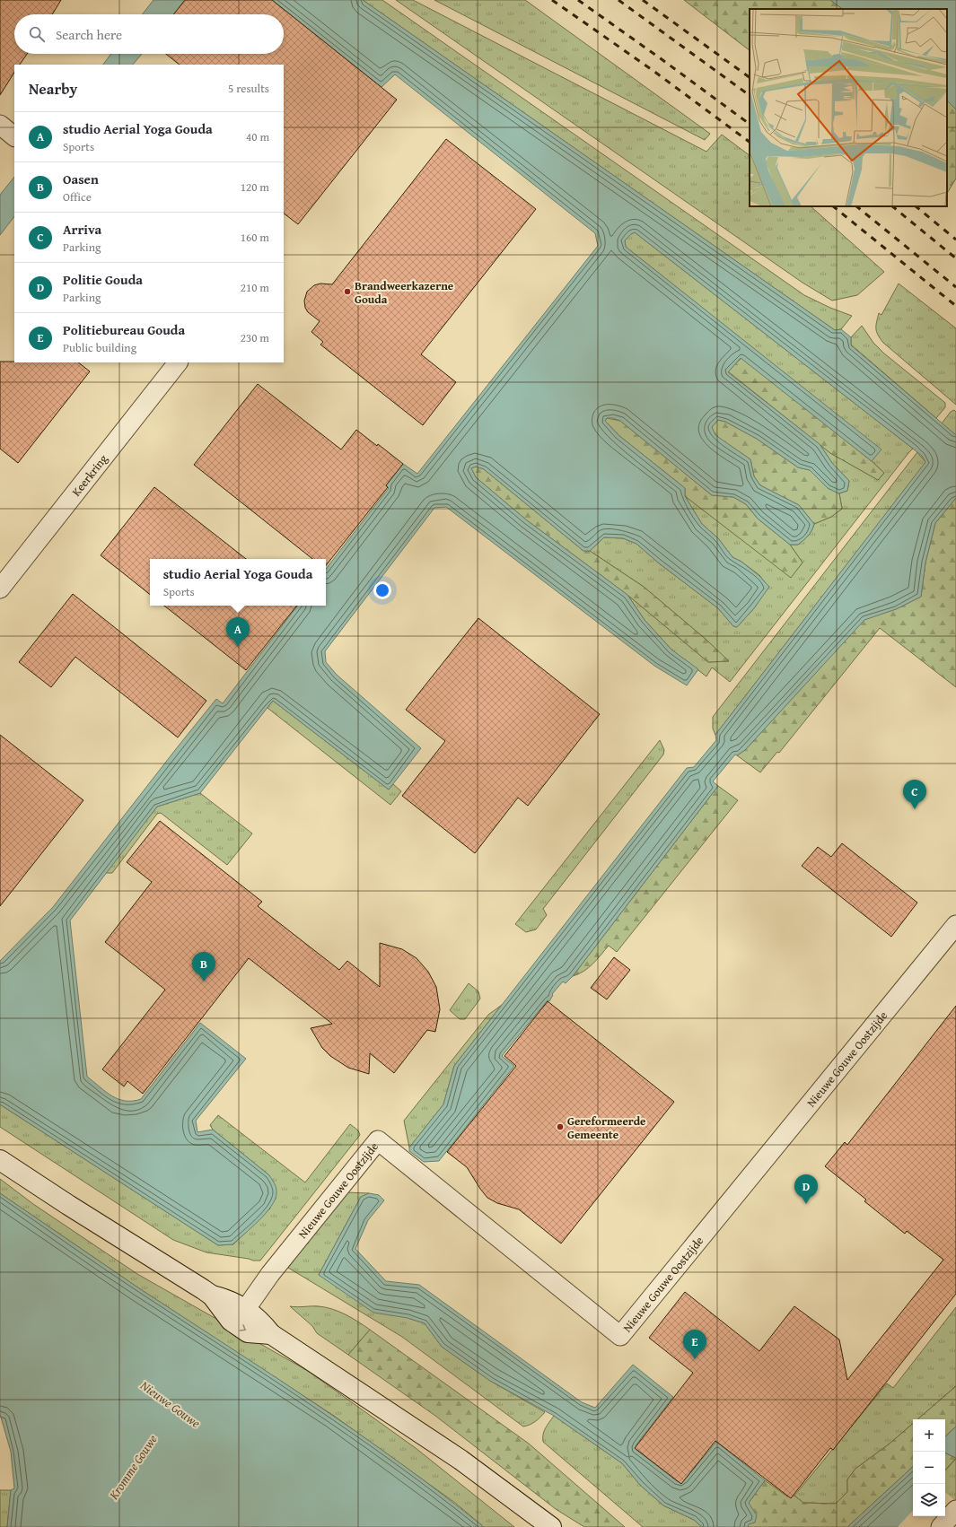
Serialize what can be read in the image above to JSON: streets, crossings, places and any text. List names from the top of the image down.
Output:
{
  "streets": {
    "street": ["Keerkring", "Nieuwe Gouwe Oostzijde"]
  },
  "water": ["Nieuwe Gouwe", "Kromme Gouwe"],
  "places": ["Brandweerkazerne Gouda", "Gereformeerde Gemeente"],
  "page": {
    "search": "Search here",
    "heading": ["Nearby", "5 results"],
    "list": [
      {
        "mark": "A",
        "name": "studio Aerial Yoga Gouda",
        "note": "Sports",
        "value": "40 m"
      },
      {
        "mark": "B",
        "name": "Oasen",
        "note": "Office",
        "value": "120 m"
      },
      {
        "mark": "C",
        "name": "Arriva",
        "note": "Parking",
        "value": "160 m"
      },
      {
        "mark": "D",
        "name": "Politie Gouda",
        "note": "Parking",
        "value": "210 m"
      },
      {
        "mark": "E",
        "name": "Politiebureau Gouda",
        "note": "Public building",
        "value": "230 m"
      }
    ],
    "popup": ["studio Aerial Yoga Gouda", "Sports"],
    "pins": [
      "A",
      "C",
      "B",
      "D",
      "E"
    ],
    "map_buttons": ["+", "−"]
  }
}
